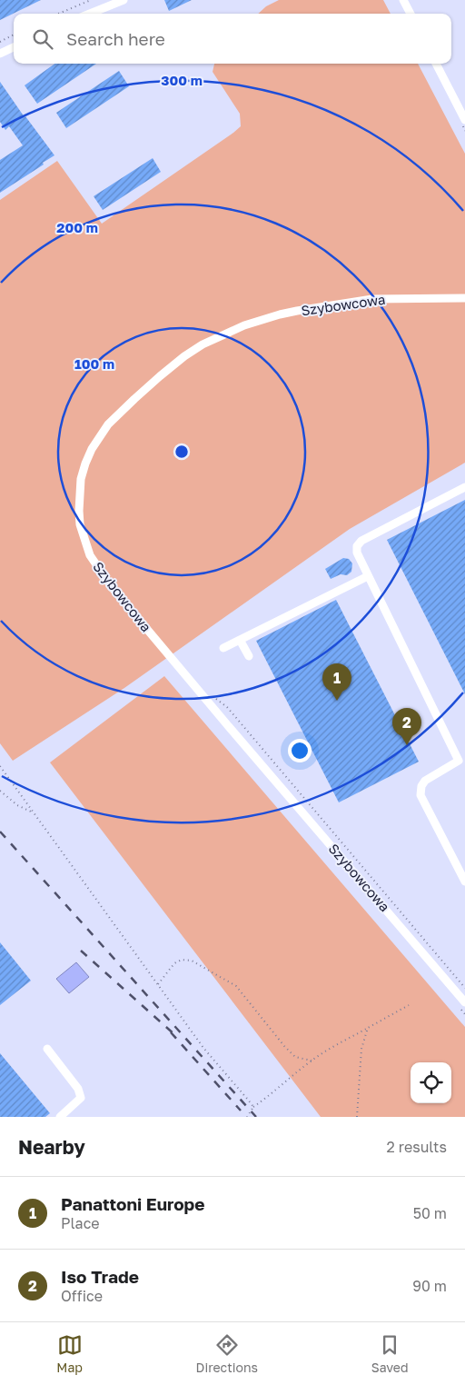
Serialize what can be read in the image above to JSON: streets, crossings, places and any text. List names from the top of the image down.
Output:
{
  "streets": {
    "street": ["Szybowcowa"]
  },
  "page": {
    "search": "Search here",
    "pins": ["1", "2"],
    "heading": ["Nearby", "2 results"],
    "list": [
      {
        "mark": "1",
        "name": "Panattoni Europe",
        "note": "Place",
        "value": "50 m"
      },
      {
        "mark": "2",
        "name": "Iso Trade",
        "note": "Office",
        "value": "90 m"
      }
    ],
    "nav": ["Map", "Directions", "Saved"]
  },
  "rings": ["300 m", "200 m", "100 m"]
}
